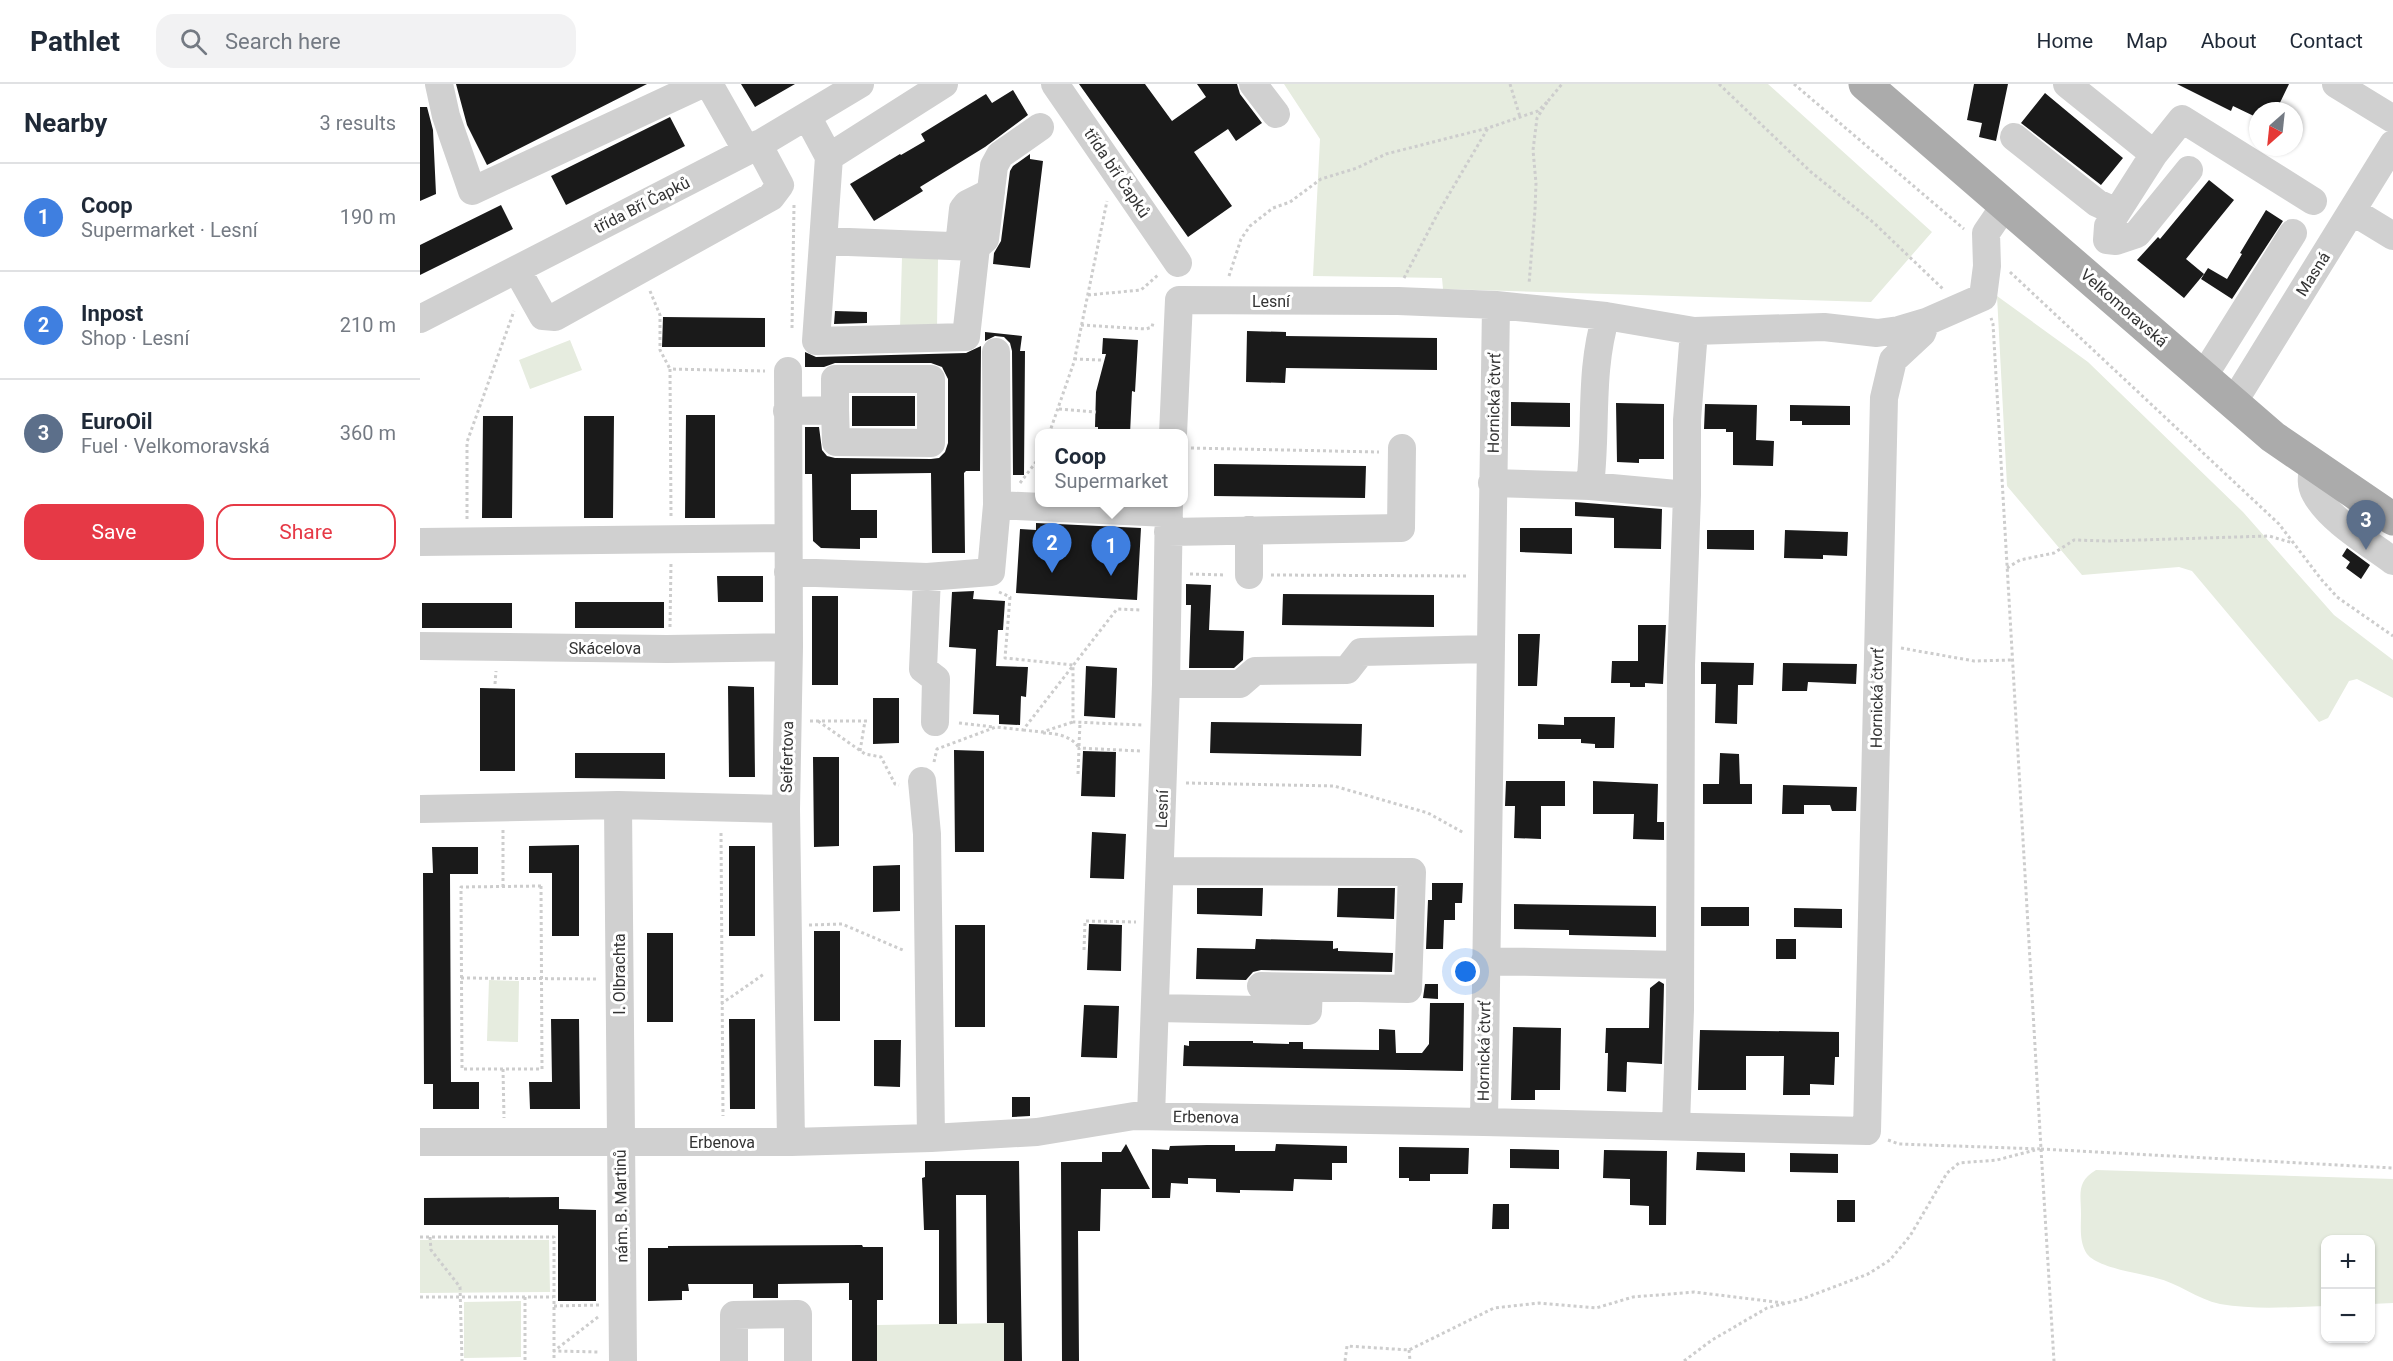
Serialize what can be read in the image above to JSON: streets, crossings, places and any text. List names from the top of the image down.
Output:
{
  "streets": {
    "main road": ["Velkomoravská"],
    "street": [
      "třída bří Čapků",
      "třída Bří Čapků",
      "Masná",
      "Lesní",
      "Hornická čtvrť",
      "Skácelova",
      "Seifertova",
      "I. Olbrachta",
      "Erbenova",
      "nám. B. Martinů"
    ]
  },
  "crossings": [
    ["Masná", "Velkomoravská"],
    ["Lesní", "Hornická čtvrť"],
    ["Lesní", "Erbenova"],
    ["Hornická čtvrť", "Erbenova"],
    ["Skácelova", "Seifertova"],
    ["Seifertova", "Erbenova"],
    ["I. Olbrachta", "Erbenova"],
    ["I. Olbrachta", "nám. B. Martinů"],
    ["Erbenova", "nám. B. Martinů"]
  ],
  "north": "bottom left",
  "page": {
    "header": "Pathlet",
    "search": "Search here",
    "nav": [
      "Home",
      "Map",
      "About",
      "Contact"
    ],
    "heading": ["Nearby", "3 results"],
    "list": [
      {
        "mark": "1",
        "name": "Coop",
        "note": "Supermarket · Lesní",
        "value": "190 m"
      },
      {
        "mark": "2",
        "name": "Inpost",
        "note": "Shop · Lesní",
        "value": "210 m"
      },
      {
        "mark": "3",
        "name": "EuroOil",
        "note": "Fuel · Velkomoravská",
        "value": "360 m"
      }
    ],
    "popup": ["Coop", "Supermarket"],
    "buttons": ["Save", "Share"],
    "pins": ["3", "2", "1"],
    "map_buttons": ["+", "−"]
  }
}
